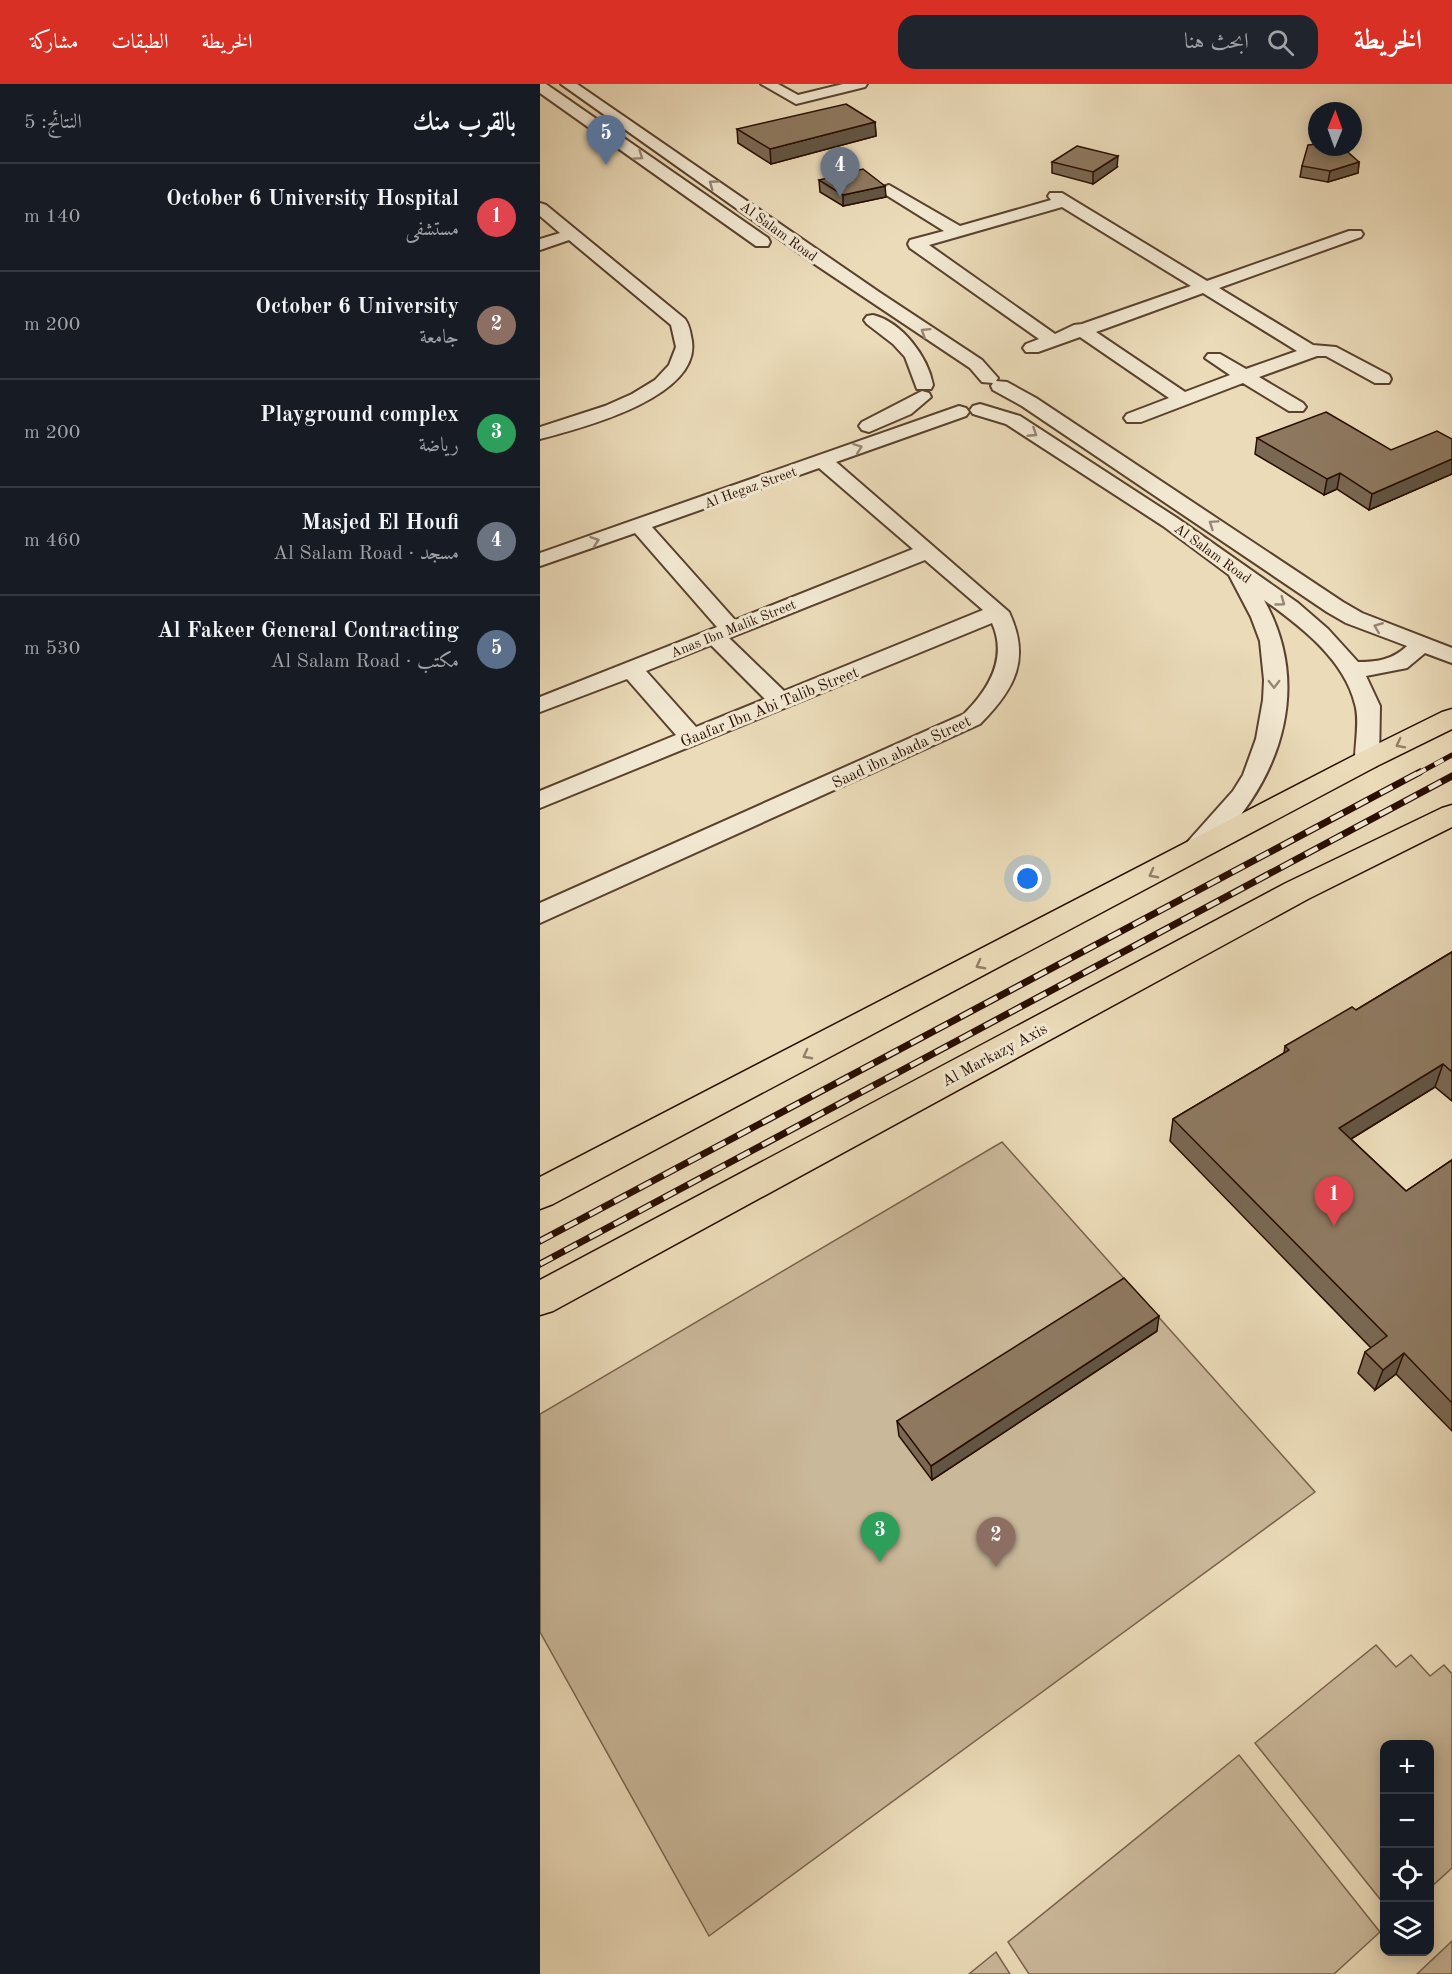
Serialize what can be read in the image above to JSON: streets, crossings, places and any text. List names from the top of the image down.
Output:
{
  "streets": {
    "main road": ["Al Markazy Axis"],
    "street": [
      "Al Salam Road",
      "Al Hegaz Street",
      "Anas Ibn Malik Street",
      "Gaafar Ibn Abi Talib Street",
      "Saad ibn abada Street"
    ]
  },
  "crossings": [
    ["Al Salam Road", "Al Hegaz Street"],
    ["Al Hegaz Street", "Saad ibn abada Street"],
    ["Anas Ibn Malik Street", "Saad ibn abada Street"],
    ["Gaafar Ibn Abi Talib Street", "Saad ibn abada Street"]
  ],
  "north": "top",
  "page": {
    "header": "الخريطة",
    "search": "ابحث هنا",
    "nav": ["الخريطة", "الطبقات", "مشاركة"],
    "heading": ["بالقرب منك", "النتائج: 5"],
    "pins": [
      "5",
      "4",
      "1",
      "3",
      "2"
    ],
    "list": [
      {
        "mark": "1",
        "name": "October 6 University Hospital",
        "note": "مستشفى",
        "value": "140 m"
      },
      {
        "mark": "2",
        "name": "October 6 University",
        "note": "جامعة",
        "value": "200 m"
      },
      {
        "mark": "3",
        "name": "Playground complex",
        "note": "رياضة",
        "value": "200 m"
      },
      {
        "mark": "4",
        "name": "Masjed El Houfi",
        "note": "مسجد · Al Salam Road",
        "value": "460 m"
      },
      {
        "mark": "5",
        "name": "Al Fakeer General Contracting",
        "note": "مكتب · Al Salam Road",
        "value": "530 m"
      }
    ],
    "map_buttons": ["+", "−"]
  }
}
